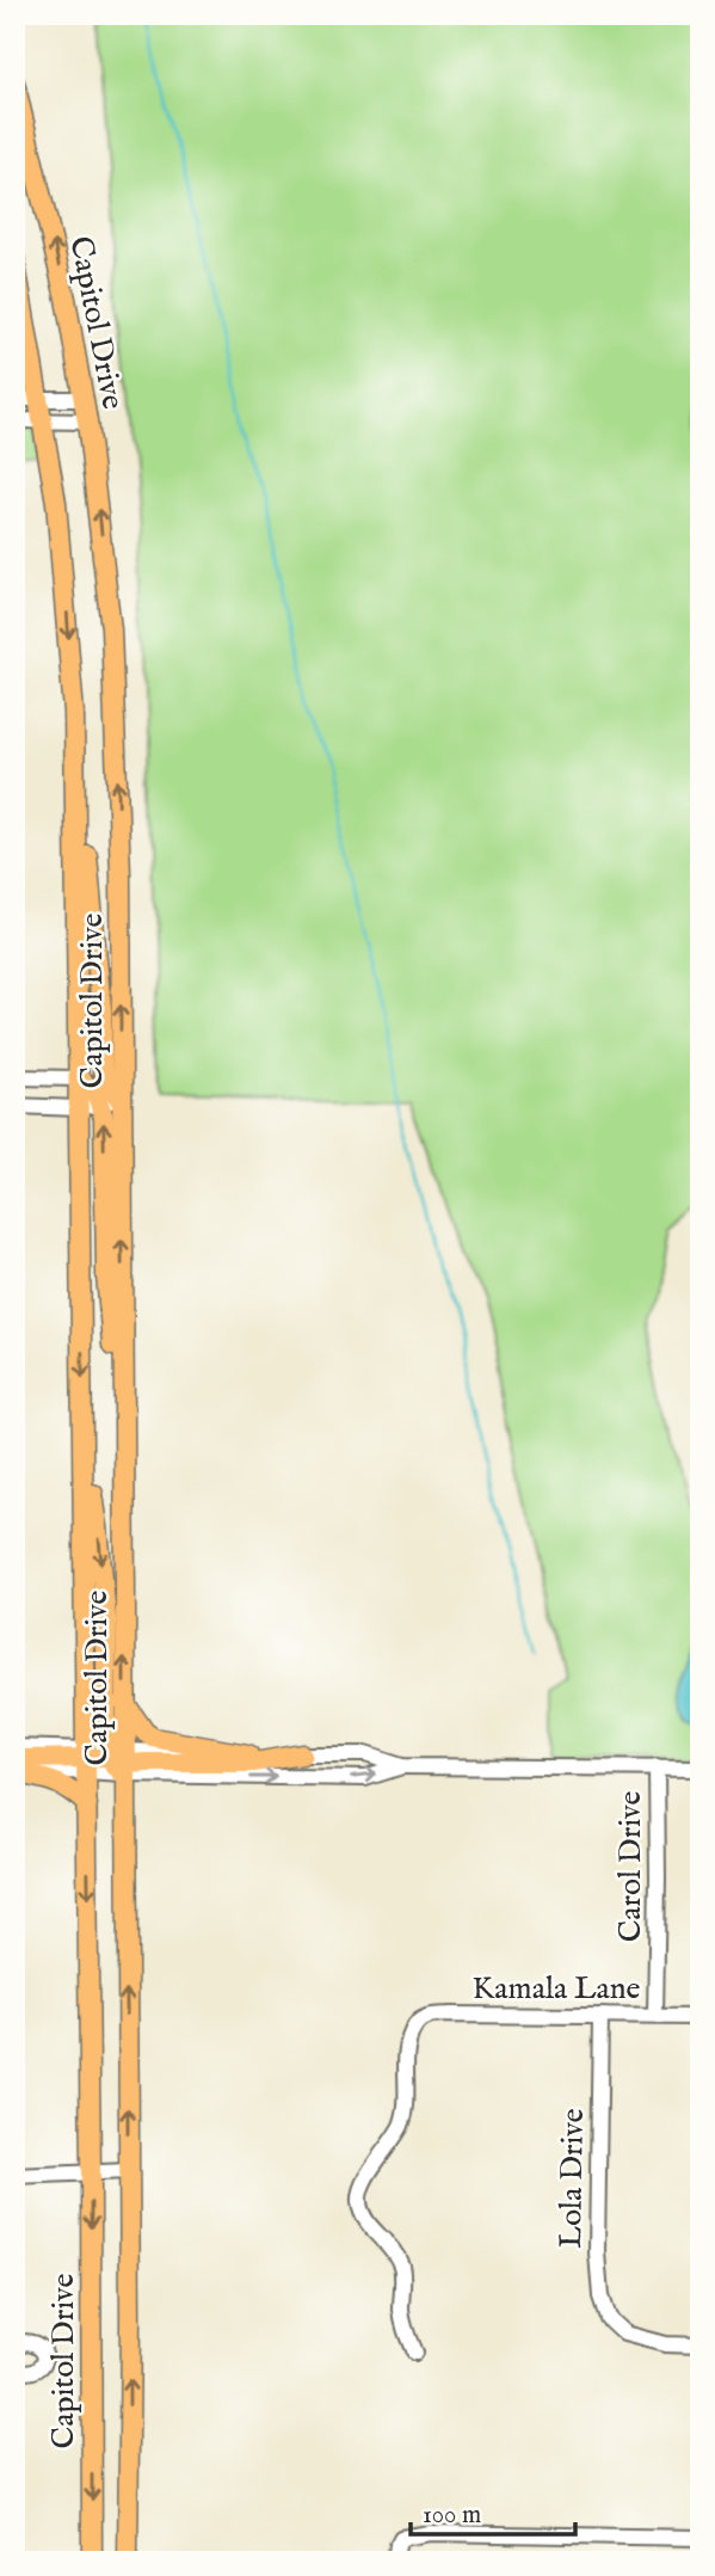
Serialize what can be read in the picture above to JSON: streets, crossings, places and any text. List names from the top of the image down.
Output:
{
  "streets": {
    "main road": ["Capitol Drive"],
    "street": ["Carol Drive", "Kamala Lane", "Lola Drive"]
  },
  "crossings": [
    ["Carol Drive", "Kamala Lane"],
    ["Kamala Lane", "Lola Drive"]
  ],
  "scale_bar": "100 m"
}
